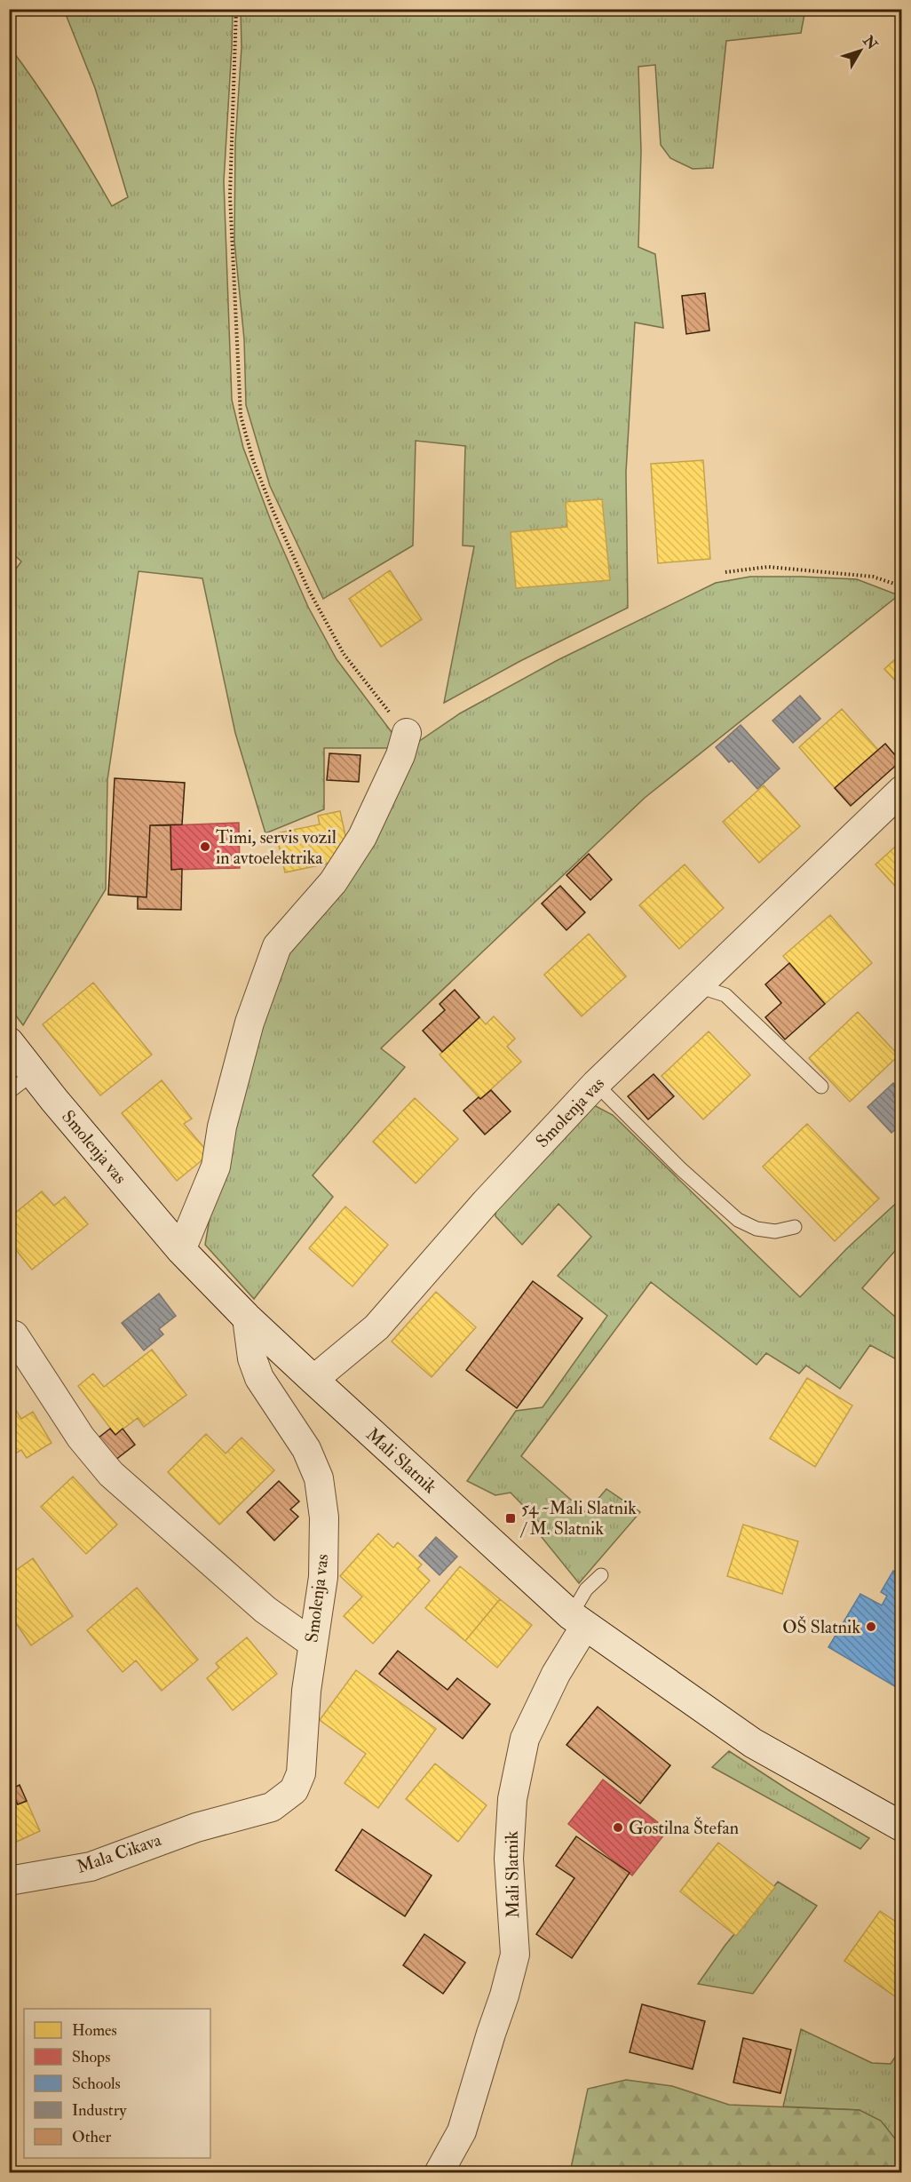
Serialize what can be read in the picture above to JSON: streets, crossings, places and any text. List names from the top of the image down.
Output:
{
  "streets": {
    "main road": ["Smolenja vas", "Mali Slatnik"],
    "street": ["Mala Cikava"]
  },
  "crossings": [
    ["Smolenja vas", "Mali Slatnik"],
    ["Smolenja vas", "Mala Cikava"]
  ],
  "places": {
    "other": ["Timi, servis vozil in avtoelektrika", "OŠ Slatnik", "Gostilna Štefan"],
    "transit": ["54 ~Mali Slatnik / M. Slatnik"]
  },
  "legend": [
    "Homes",
    "Shops",
    "Schools",
    "Industry",
    "Other"
  ],
  "north": "top right"
}
